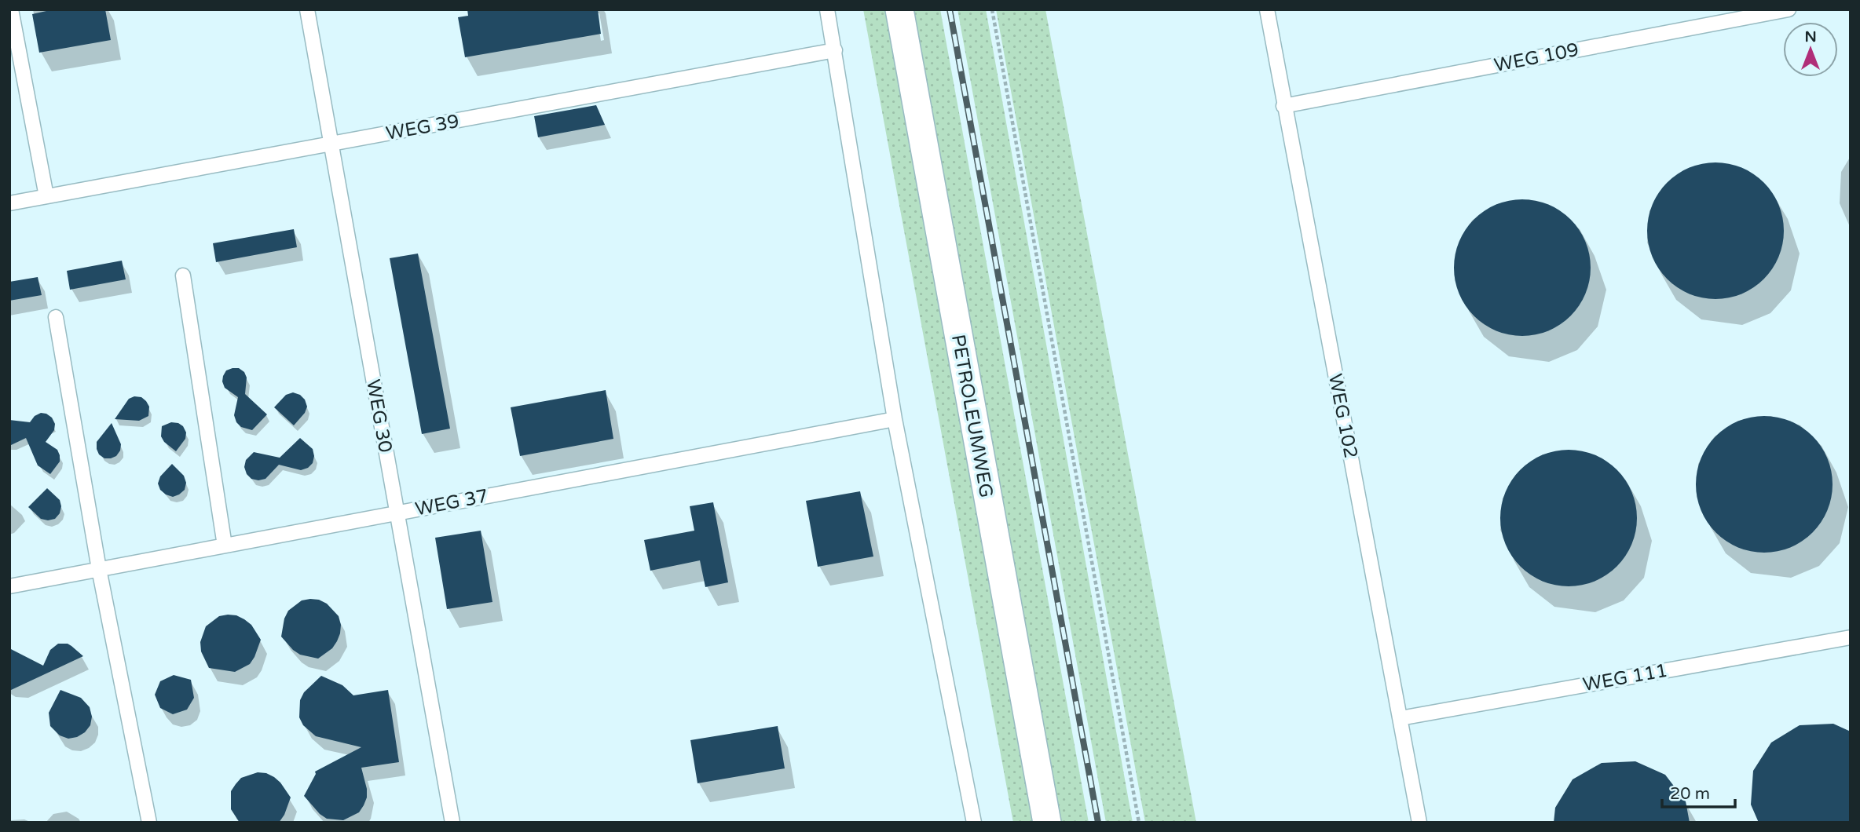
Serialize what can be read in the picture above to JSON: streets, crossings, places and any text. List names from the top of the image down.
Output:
{
  "streets": {
    "street": ["PETROLEUMWEG"],
    "lane": [
      "WEG 109",
      "WEG 39",
      "WEG 30",
      "WEG 102",
      "WEG 37",
      "WEG 111"
    ]
  },
  "crossings": [
    ["WEG 109", "WEG 102"],
    ["WEG 39", "WEG 30"],
    ["WEG 30", "WEG 37"],
    ["WEG 102", "WEG 111"]
  ],
  "scale_bar": "20 m",
  "north": "top"
}
